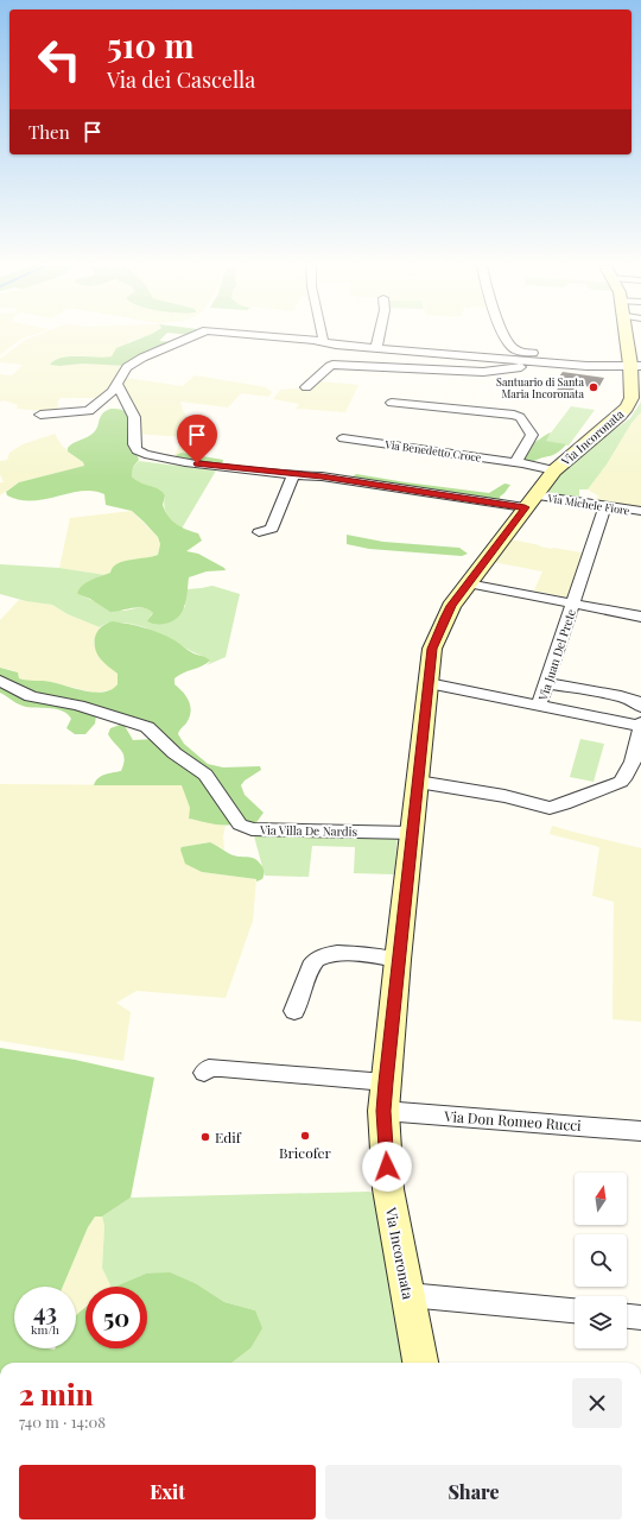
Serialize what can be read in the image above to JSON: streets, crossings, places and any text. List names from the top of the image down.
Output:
{
  "streets": {
    "main road": ["Via Incoronata"],
    "street": [
      "Via Benedetto Croce",
      "Via Michele Fiore",
      "Via Juan Del Prete",
      "Via Villa De Nardis",
      "Via Don Romeo Rucci"
    ]
  },
  "crossings": [
    ["Via Incoronata", "Via Benedetto Croce"],
    ["Via Incoronata", "Via Michele Fiore"],
    ["Via Incoronata", "Via Villa De Nardis"],
    ["Via Incoronata", "Via Don Romeo Rucci"],
    ["Via Michele Fiore", "Via Juan Del Prete"]
  ],
  "places": ["Santuario di Santa Maria Incoronata", "Bricofer", "Edif"],
  "north": "top",
  "page": {
    "turn": ["510 m", "Via dei Cascella"],
    "then": "Then",
    "speed": "43 km/h",
    "limit": "50",
    "heading": ["2 min", "740 m · 14:08"],
    "buttons": ["Exit", "Share"]
  }
}
